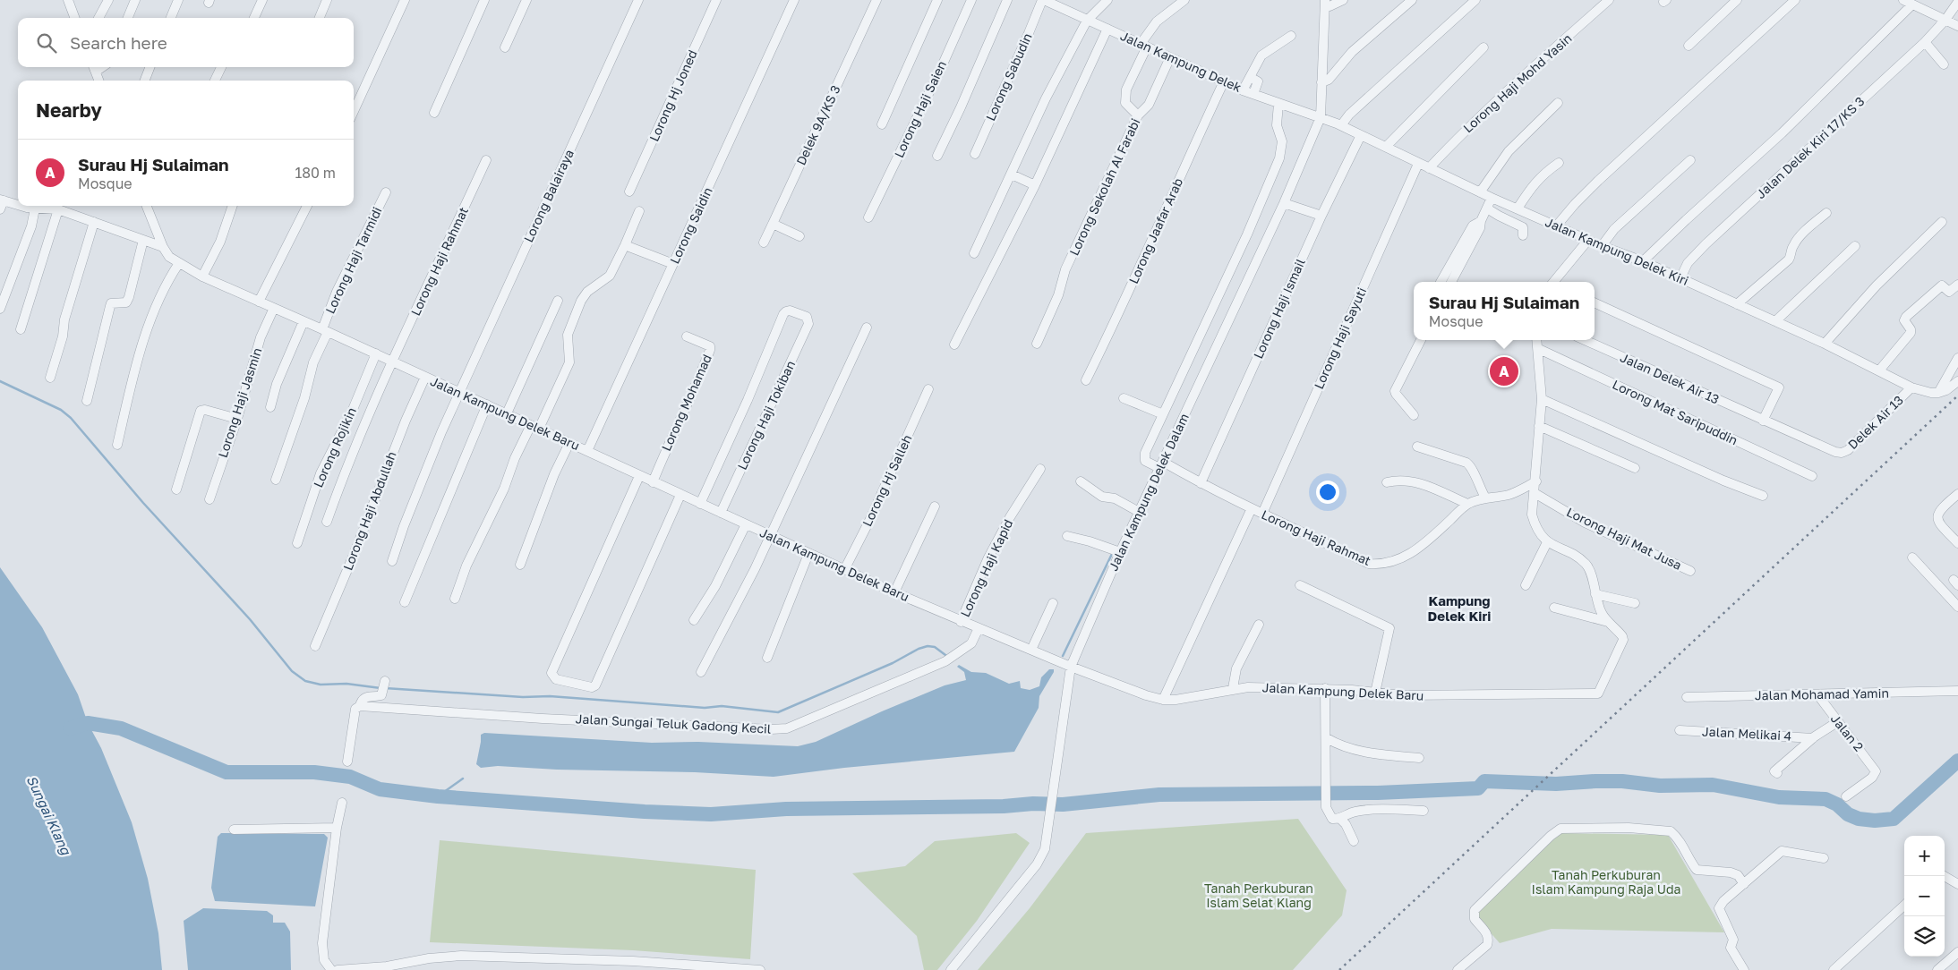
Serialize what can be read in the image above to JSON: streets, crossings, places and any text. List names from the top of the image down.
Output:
{
  "streets": {
    "street": [
      "Jalan Kampung Delek",
      "Lorong Sabudin",
      "Lorong Haji Mohd Yasin",
      "Lorong Hj Joned",
      "Lorong Haji Saien",
      "Delek 9A/KS 3",
      "Jalan Delek Kiri 17/KS 3",
      "Lorong Sekolah Al Farabi",
      "Lorong Balairaya",
      "Lorong Saidin",
      "Lorong Jaafar Arab",
      "Jalan Kampung Delek Kiri",
      "Lorong Haji Tarmidi",
      "Lorong Haji Rahmat",
      "Lorong Haji Ismail",
      "Lorong Haji Sayuti",
      "Jalan Delek Air 13",
      "Lorong Haji Jasmin",
      "Lorong Mohamad",
      "Lorong Mat Saripuddin",
      "Jalan Kampung Delek Baru",
      "Lorong Haji Tokiban",
      "Delek Air 13",
      "Lorong Rojikin",
      "Lorong Hj Salleh",
      "Jalan Kampung Delek Dalam",
      "Lorong Haji Abdullah",
      "Lorong Haji Mat Jusa",
      "Lorong Haji Kapid",
      "Jalan Mohamad Yamin",
      "Jalan Sungai Teluk Gadong Kecil",
      "Jalan 2",
      "Jalan Melikai 4"
    ]
  },
  "crossings": [
    ["Jalan Kampung Delek", "Lorong Sabudin"],
    ["Jalan Kampung Delek", "Lorong Sekolah Al Farabi"],
    ["Jalan Kampung Delek", "Lorong Jaafar Arab"],
    ["Jalan Kampung Delek", "Jalan Kampung Delek Kiri"],
    ["Jalan Kampung Delek", "Jalan Kampung Delek Dalam"],
    ["Lorong Haji Mohd Yasin", "Jalan Kampung Delek Kiri"],
    ["Jalan Delek Kiri 17/KS 3", "Jalan Kampung Delek Kiri"],
    ["Lorong Balairaya", "Jalan Kampung Delek Baru"],
    ["Lorong Saidin", "Jalan Kampung Delek Baru"],
    ["Jalan Kampung Delek Kiri", "Lorong Haji Ismail"],
    ["Jalan Kampung Delek Kiri", "Lorong Haji Sayuti"],
    ["Jalan Kampung Delek Kiri", "Delek Air 13"],
    ["Jalan Kampung Delek Kiri", "Jalan Kampung Delek Dalam"],
    ["Lorong Haji Tarmidi", "Jalan Kampung Delek Baru"],
    ["Lorong Haji Rahmat", "Lorong Haji Ismail"],
    ["Lorong Haji Rahmat", "Lorong Haji Sayuti"],
    ["Lorong Haji Rahmat", "Jalan Kampung Delek Baru"],
    ["Lorong Haji Rahmat", "Jalan Kampung Delek Dalam"],
    ["Jalan Delek Air 13", "Delek Air 13"],
    ["Lorong Haji Jasmin", "Jalan Kampung Delek Baru"],
    ["Lorong Mohamad", "Jalan Kampung Delek Baru"],
    ["Jalan Kampung Delek Baru", "Lorong Haji Tokiban"],
    ["Jalan Kampung Delek Baru", "Lorong Rojikin"],
    ["Jalan Kampung Delek Baru", "Lorong Hj Salleh"],
    ["Jalan Kampung Delek Baru", "Jalan Kampung Delek Dalam"],
    ["Jalan Kampung Delek Baru", "Lorong Haji Abdullah"],
    ["Jalan Kampung Delek Baru", "Lorong Haji Kapid"],
    ["Jalan Kampung Delek Baru", "Jalan Sungai Teluk Gadong Kecil"],
    ["Jalan Mohamad Yamin", "Jalan 2"]
  ],
  "districts": ["Kampung Delek Kiri"],
  "water": ["Sungai Klang"],
  "parks": ["Tanah Perkuburan Islam Kampung Raja Uda", "Tanah Perkuburan Islam Selat Klang"],
  "page": {
    "search": "Search here",
    "heading": "Nearby",
    "list": [
      {
        "mark": "A",
        "name": "Surau Hj Sulaiman",
        "note": "Mosque",
        "value": "180 m"
      }
    ],
    "popup": ["Surau Hj Sulaiman", "Mosque"],
    "pins": "A",
    "map_buttons": ["+", "−"]
  }
}
